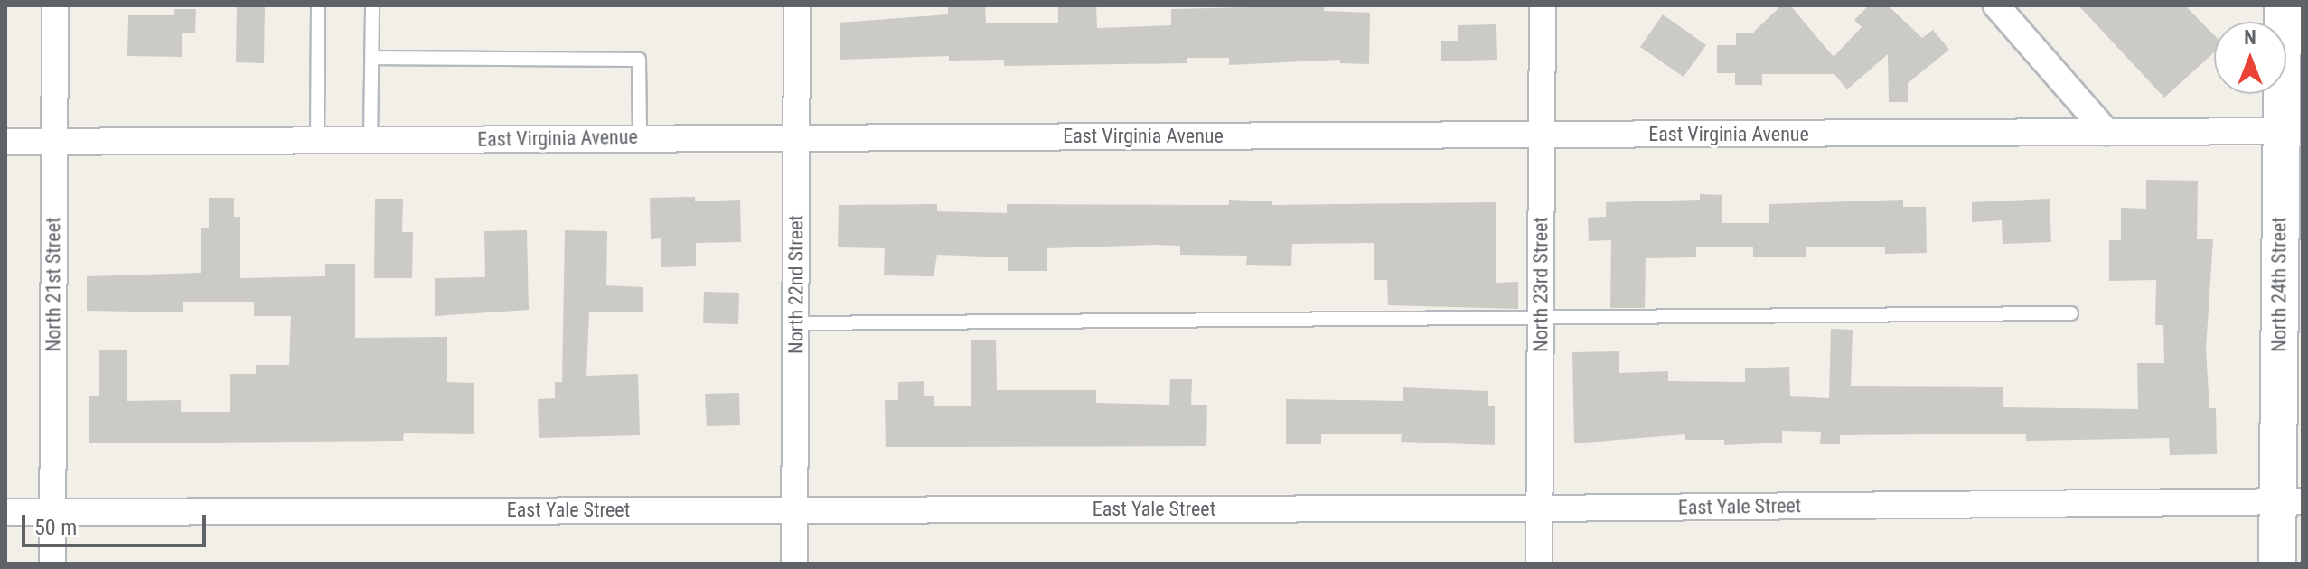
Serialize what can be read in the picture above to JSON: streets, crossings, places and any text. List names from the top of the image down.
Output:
{
  "streets": {
    "main road": ["North 24th Street"],
    "street": [
      "East Virginia Avenue",
      "North 21st Street",
      "North 22nd Street",
      "North 23rd Street",
      "East Yale Street"
    ]
  },
  "crossings": [
    ["East Virginia Avenue", "North 21st Street"],
    ["East Virginia Avenue", "North 22nd Street"],
    ["East Virginia Avenue", "North 23rd Street"],
    ["East Virginia Avenue", "North 24th Street"],
    ["North 21st Street", "East Yale Street"],
    ["North 22nd Street", "East Yale Street"],
    ["North 23rd Street", "East Yale Street"],
    ["North 24th Street", "East Yale Street"]
  ],
  "scale_bar": "50 m",
  "north": "top"
}
